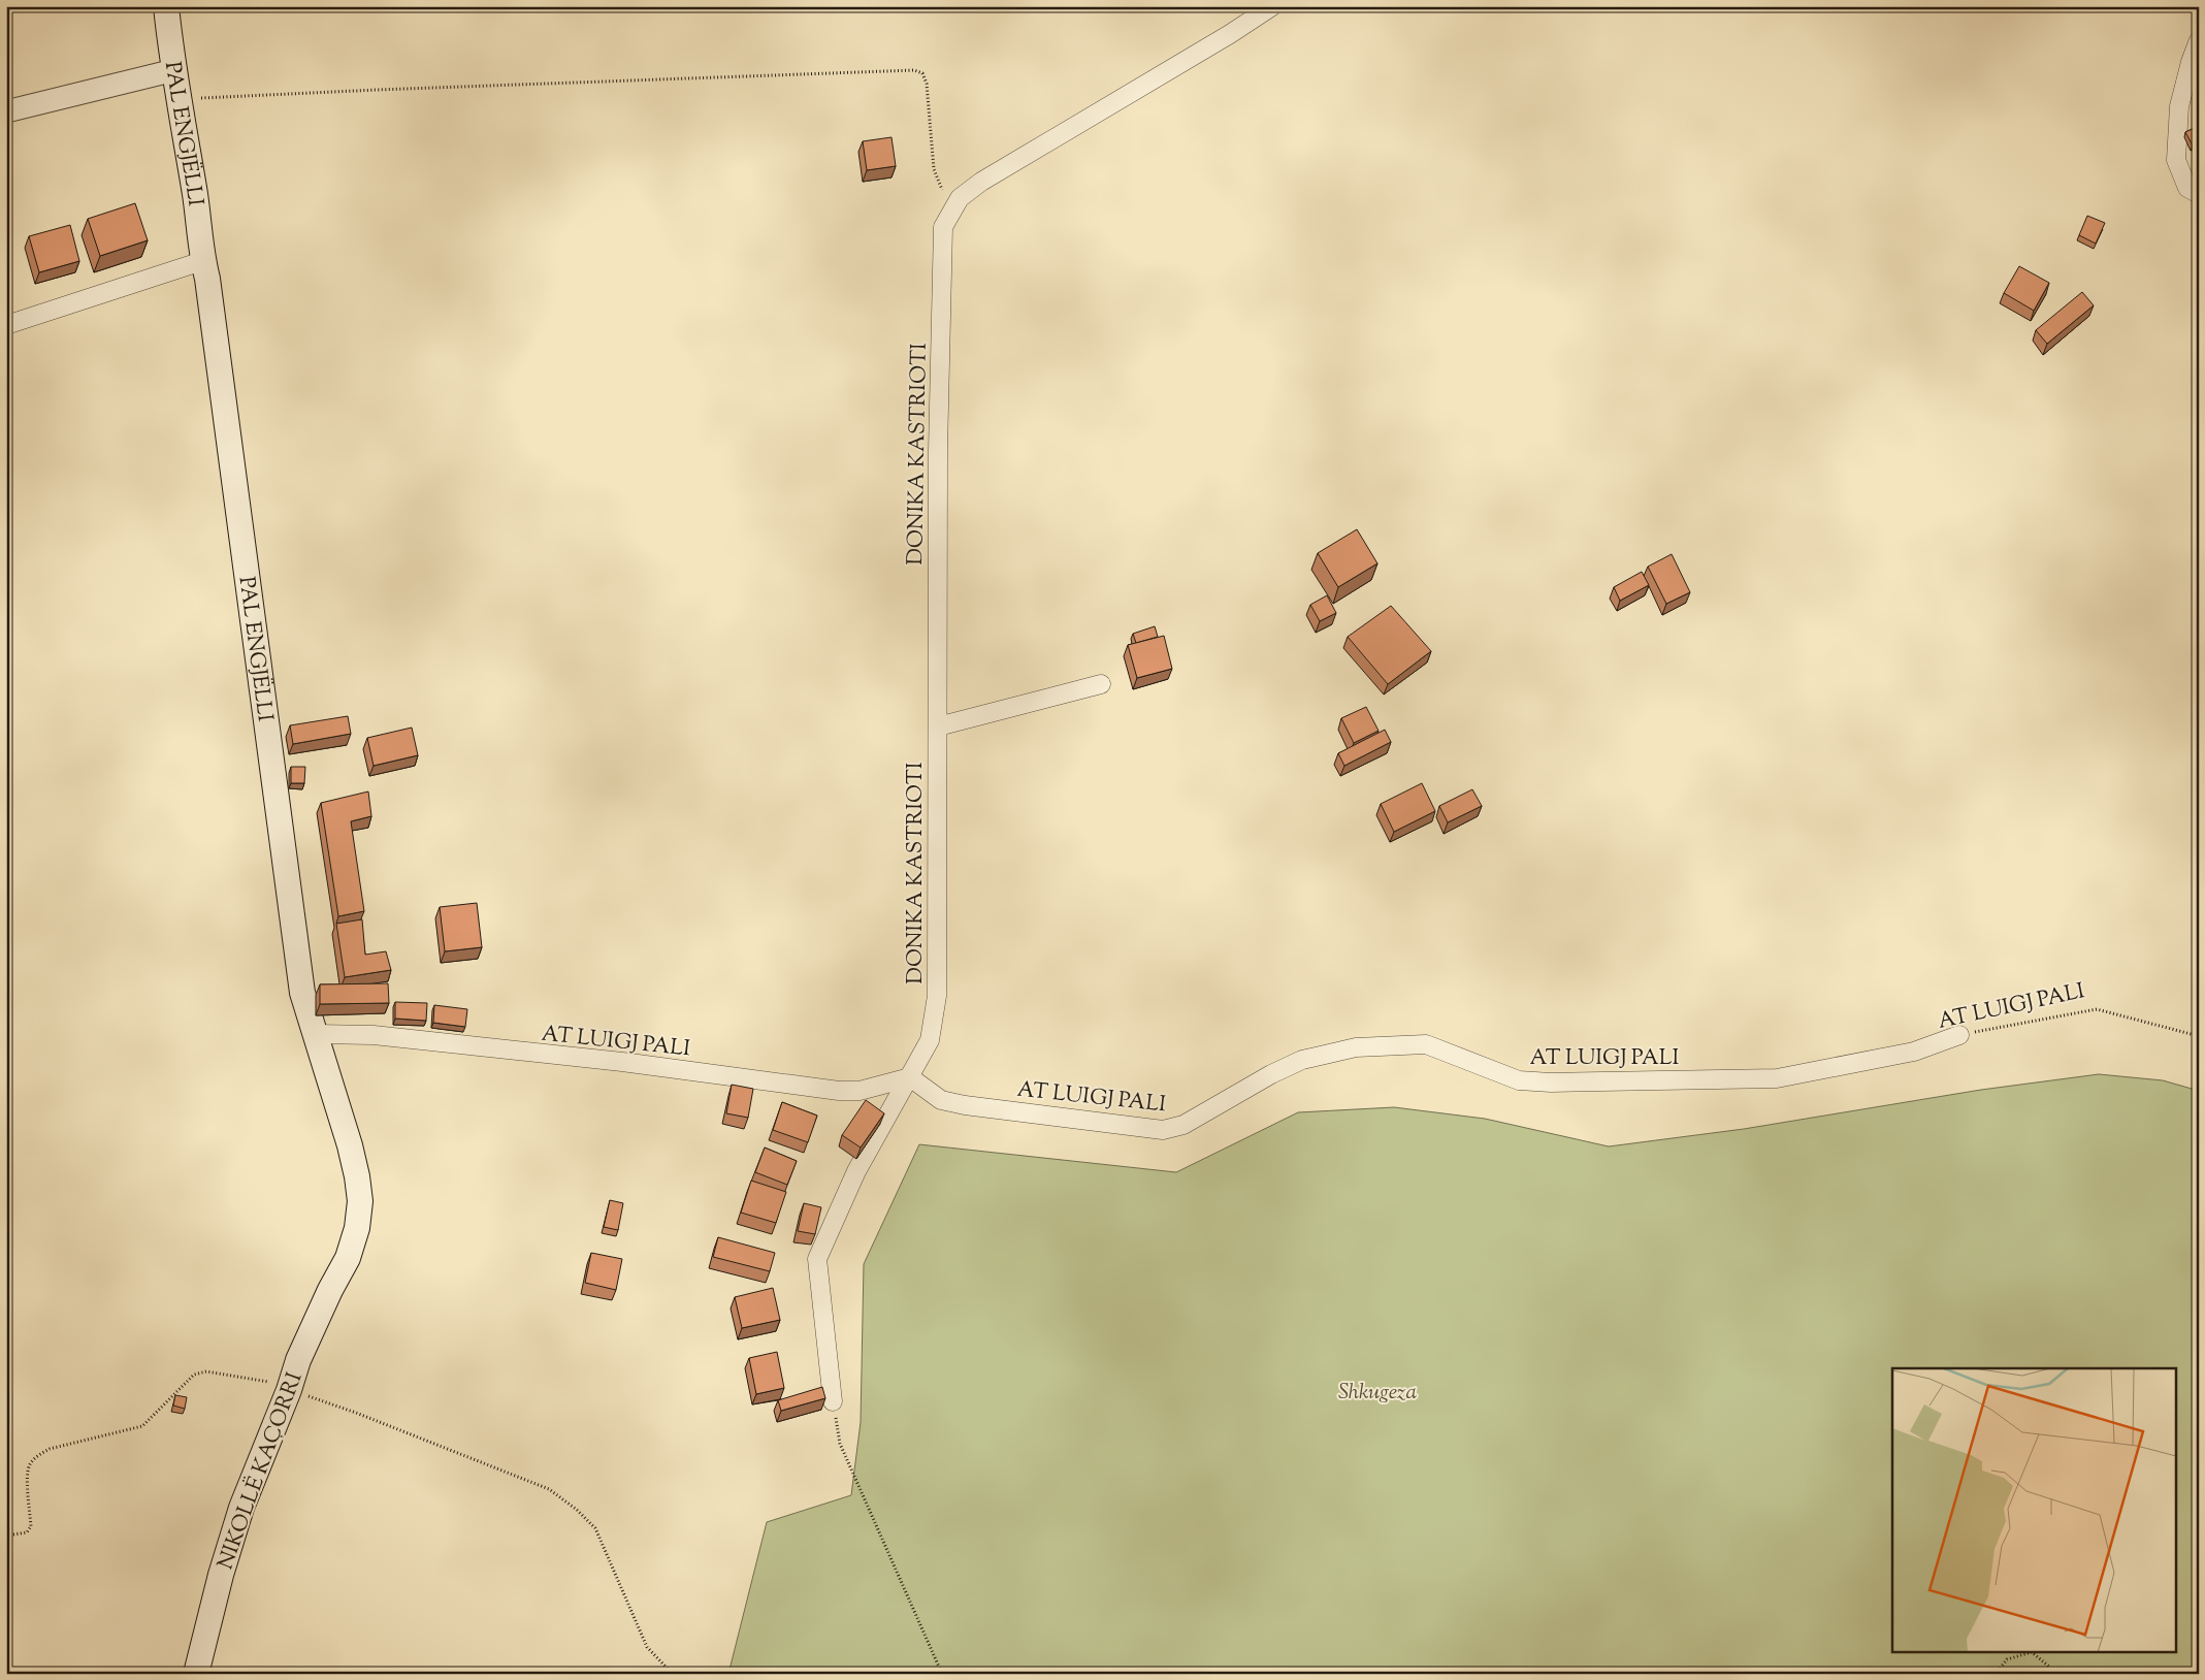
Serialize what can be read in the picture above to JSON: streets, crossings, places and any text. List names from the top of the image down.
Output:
{
  "streets": {
    "main road": ["PAL ENGJËLLI", "NIKOLLË KAÇORRI"],
    "street": ["DONIKA KASTRIOTI", "AT LUIGJ PALI"]
  },
  "crossings": [
    ["PAL ENGJËLLI", "AT LUIGJ PALI"],
    ["PAL ENGJËLLI", "NIKOLLË KAÇORRI"],
    ["DONIKA KASTRIOTI", "AT LUIGJ PALI"]
  ],
  "parks": ["Shkugeza"]
}
